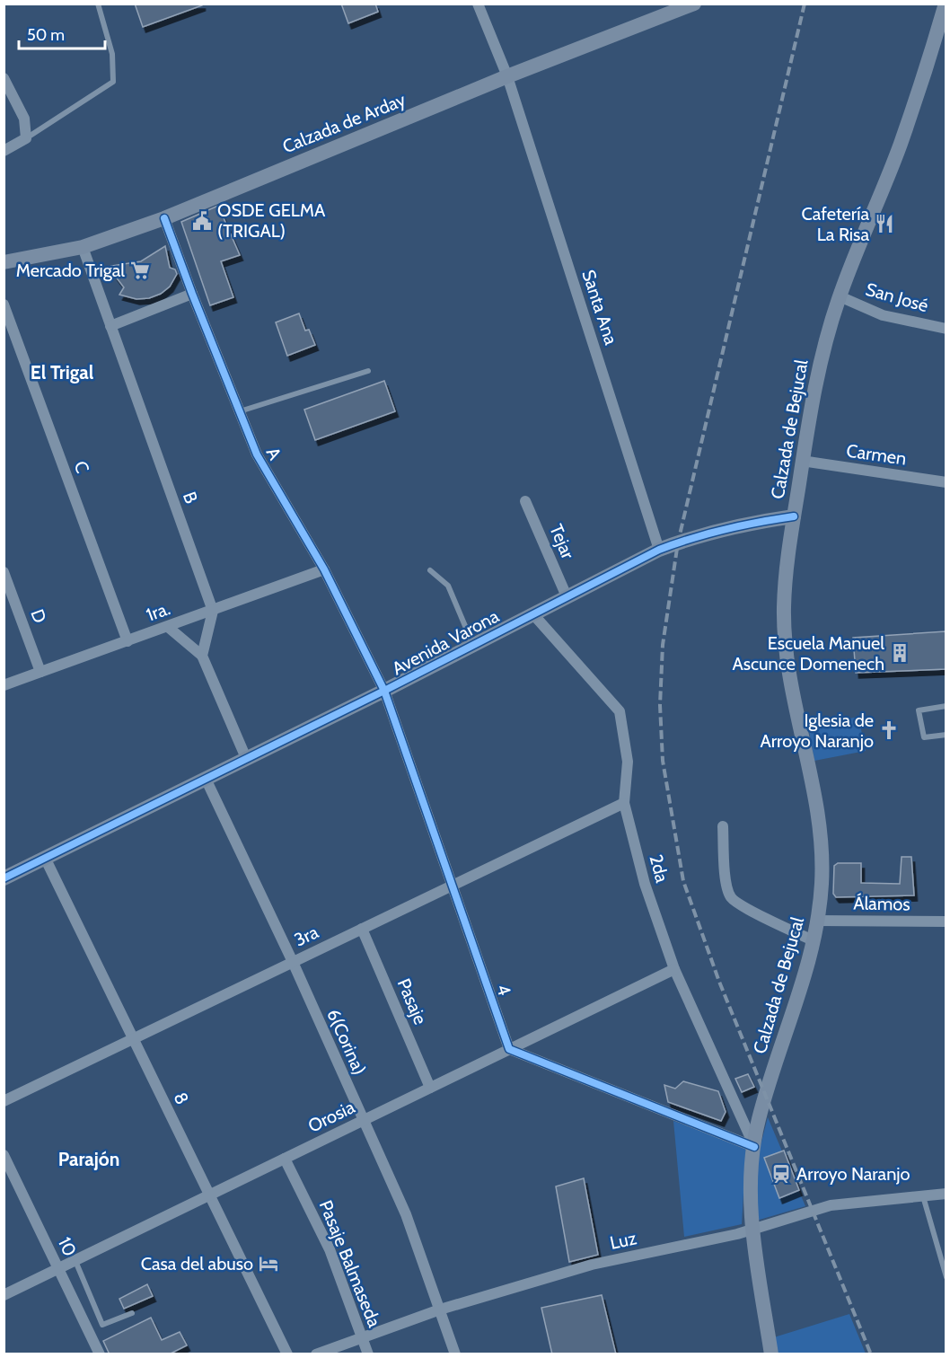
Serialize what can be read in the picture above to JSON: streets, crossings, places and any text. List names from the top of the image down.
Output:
{
  "streets": {
    "street": [
      "Calzada de Arday",
      "San José",
      "Santa Ana",
      "Calzada de Bejucal",
      "A",
      "Carmen",
      "C",
      "B",
      "Tejar",
      "1ra.",
      "D",
      "Avenida Varona",
      "2da",
      "Álamos",
      "3ra",
      "4",
      "Pasaje",
      "6(Corina)",
      "8",
      "Orosia",
      "Luz",
      "10",
      "Pasaje Balmaseda"
    ]
  },
  "crossings": [
    ["Calzada de Arday", "Santa Ana"],
    ["Calzada de Arday", "A"],
    ["Calzada de Arday", "B"],
    ["San José", "Calzada de Bejucal"],
    ["Santa Ana", "Avenida Varona"],
    ["Calzada de Bejucal", "Carmen"],
    ["Calzada de Bejucal", "Avenida Varona"],
    ["Calzada de Bejucal", "2da"],
    ["Calzada de Bejucal", "Álamos"],
    ["Calzada de Bejucal", "Luz"],
    ["A", "1ra."],
    ["A", "Avenida Varona"],
    ["A", "4"],
    ["C", "1ra."],
    ["B", "1ra."],
    ["Tejar", "Avenida Varona"],
    ["1ra.", "D"],
    ["Avenida Varona", "2da"],
    ["Avenida Varona", "4"],
    ["Avenida Varona", "6(Corina)"],
    ["Avenida Varona", "8"],
    ["2da", "3ra"],
    ["2da", "Orosia"],
    ["3ra", "4"],
    ["3ra", "Pasaje"],
    ["3ra", "6(Corina)"],
    ["3ra", "8"],
    ["4", "Orosia"],
    ["Pasaje", "Orosia"],
    ["6(Corina)", "Orosia"],
    ["6(Corina)", "Luz"],
    ["8", "Orosia"],
    ["Orosia", "10"],
    ["Orosia", "Pasaje Balmaseda"],
    ["Luz", "Pasaje Balmaseda"]
  ],
  "districts": ["El Trigal", "Parajón"],
  "places": {
    "public building": ["OSDE GELMA (TRIGAL)"],
    "restaurant": ["Cafetería La Risa"],
    "supermarket": ["Mercado Trigal"],
    "building": ["Escuela Manuel Ascunce Domenech"],
    "church": ["Iglesia de Arroyo Naranjo"],
    "station": ["Arroyo Naranjo"],
    "hotel": ["Casa del abuso"]
  },
  "scale_bar": "50 m"
}
